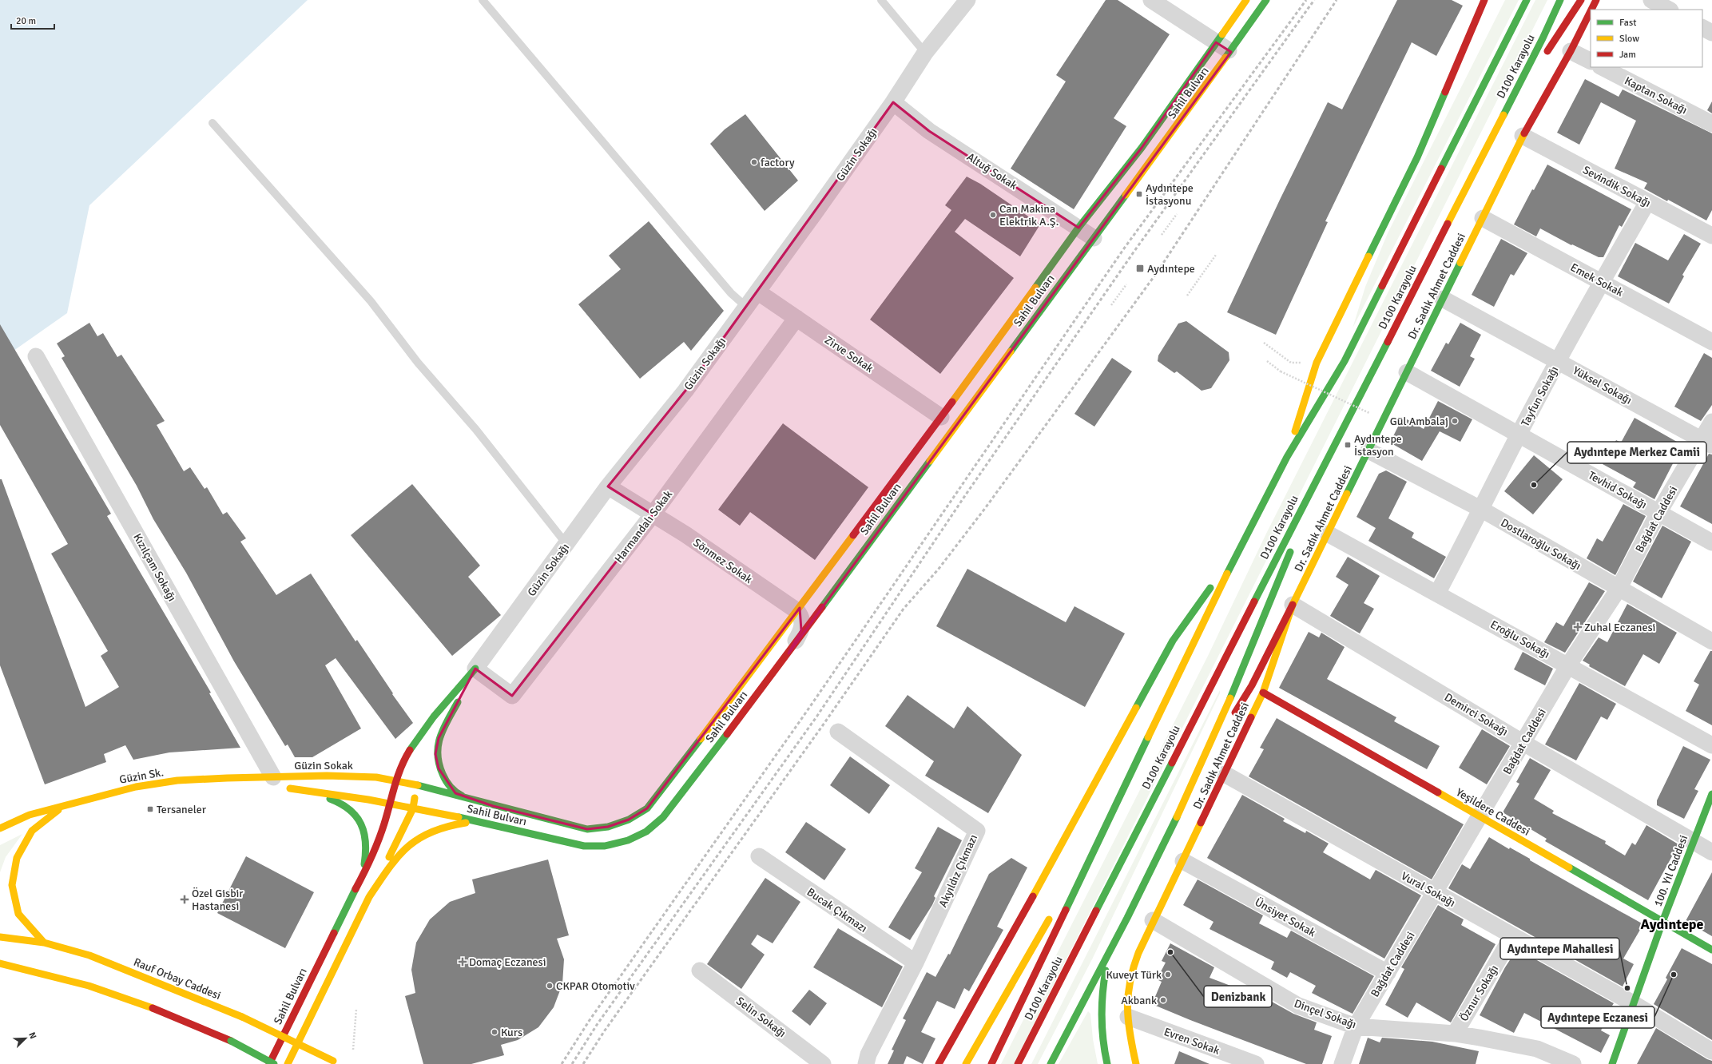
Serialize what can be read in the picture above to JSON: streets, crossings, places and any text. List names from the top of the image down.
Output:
{
  "streets": {
    "main road": [
      "D100 Karayolu",
      "Sahil Bulvarı",
      "Dr. Sadık Ahmet Caddesi",
      "Güzin Sokak",
      "Güzin Sk.",
      "Yeşildere Caddesi",
      "100. Yıl Caddesi",
      "Rauf Orbay Caddesi"
    ],
    "street": [
      "Kaptan Sokağı",
      "Güzin Sokağı",
      "Altuğ Sokak",
      "Sevindik Sokağı",
      "Emek Sokak",
      "Zirve Sokak",
      "Yüksel Sokağı",
      "Tayfun Sokağı",
      "Tevhid Sokağı",
      "Bağdat Caddesi",
      "Harmandalı Sokak",
      "Dostlaroğlu Sokağı",
      "Sönmez Sokak",
      "Kızılçam Sokağı",
      "Eroğlu Sokağı",
      "Demirci Sokağı",
      "Akyıldız Çıkmazı",
      "Vural Sokağı",
      "Bucak Çıkmazı",
      "Ünsiyet Sokak",
      "Öznur Sokağı",
      "Dinçel Sokağı",
      "Selin Sokağı",
      "Evren Sokak"
    ]
  },
  "crossings": [
    ["Sahil Bulvarı", "Güzin Sokağı"],
    ["Sahil Bulvarı", "Altuğ Sokak"],
    ["Sahil Bulvarı", "Zirve Sokak"],
    ["Sahil Bulvarı", "Harmandalı Sokak"],
    ["Sahil Bulvarı", "Sönmez Sokak"],
    ["Sahil Bulvarı", "Kızılçam Sokağı"],
    ["Sahil Bulvarı", "Güzin Sokak"],
    ["Güzin Sokağı", "Altuğ Sokak"],
    ["Güzin Sokağı", "Zirve Sokak"],
    ["Güzin Sokağı", "Harmandalı Sokak"],
    ["Güzin Sokağı", "Sönmez Sokak"],
    ["Sevindik Sokağı", "Dr. Sadık Ahmet Caddesi"],
    ["Sevindik Sokağı", "Tayfun Sokağı"],
    ["Emek Sokak", "Dr. Sadık Ahmet Caddesi"],
    ["Emek Sokak", "Tayfun Sokağı"],
    ["Dr. Sadık Ahmet Caddesi", "Yüksel Sokağı"],
    ["Dr. Sadık Ahmet Caddesi", "Tevhid Sokağı"],
    ["Dr. Sadık Ahmet Caddesi", "Dostlaroğlu Sokağı"],
    ["Dr. Sadık Ahmet Caddesi", "Eroğlu Sokağı"],
    ["Dr. Sadık Ahmet Caddesi", "Demirci Sokağı"],
    ["Dr. Sadık Ahmet Caddesi", "Yeşildere Caddesi"],
    ["Dr. Sadık Ahmet Caddesi", "Vural Sokağı"],
    ["Dr. Sadık Ahmet Caddesi", "Ünsiyet Sokak"],
    ["Dr. Sadık Ahmet Caddesi", "Dinçel Sokağı"],
    ["Dr. Sadık Ahmet Caddesi", "Evren Sokak"],
    ["Zirve Sokak", "Harmandalı Sokak"],
    ["Yüksel Sokağı", "Tayfun Sokağı"],
    ["Yüksel Sokağı", "Bağdat Caddesi"],
    ["Tayfun Sokağı", "Tevhid Sokağı"],
    ["Tayfun Sokağı", "Dostlaroğlu Sokağı"],
    ["Tayfun Sokağı", "Eroğlu Sokağı"],
    ["Tevhid Sokağı", "Bağdat Caddesi"],
    ["Bağdat Caddesi", "Dostlaroğlu Sokağı"],
    ["Bağdat Caddesi", "Eroğlu Sokağı"],
    ["Bağdat Caddesi", "Demirci Sokağı"],
    ["Bağdat Caddesi", "Yeşildere Caddesi"],
    ["Bağdat Caddesi", "Vural Sokağı"],
    ["Bağdat Caddesi", "Ünsiyet Sokak"],
    ["Bağdat Caddesi", "Dinçel Sokağı"],
    ["Harmandalı Sokak", "Sönmez Sokak"],
    ["Kızılçam Sokağı", "Güzin Sokak"],
    ["Demirci Sokağı", "100. Yıl Caddesi"],
    ["Güzin Sokak", "Güzin Sk."],
    ["Yeşildere Caddesi", "100. Yıl Caddesi"],
    ["Akyıldız Çıkmazı", "Bucak Çıkmazı"],
    ["100. Yıl Caddesi", "Vural Sokağı"],
    ["Vural Sokağı", "Öznur Sokağı"],
    ["Öznur Sokağı", "Dinçel Sokağı"]
  ],
  "districts": ["Aydıntepe"],
  "places": {
    "other": [
      "factory",
      "Can Makina Elektrik A.Ş.",
      "Gül Ambalaj",
      "Aydıntepe Merkez Camii",
      "Denizbank",
      "Kuveyt Türk",
      "Aydıntepe Eczanesi",
      "CKPAR Otomotiv",
      "Aydıntepe Mahallesi",
      "Akbank",
      "Kurs"
    ],
    "transit": [
      "Aydıntepe İstasyonu",
      "Aydıntepe",
      "Aydıntepe İstasyon",
      "Tersaneler"
    ],
    "health": ["Zuhal Eczanesi", "Özel Gisbir Hastanesi", "Domaç Eczanesi"]
  },
  "legend": ["Fast", "Slow", "Jam"],
  "scale_bar": "20 m",
  "north": "top right"
}
